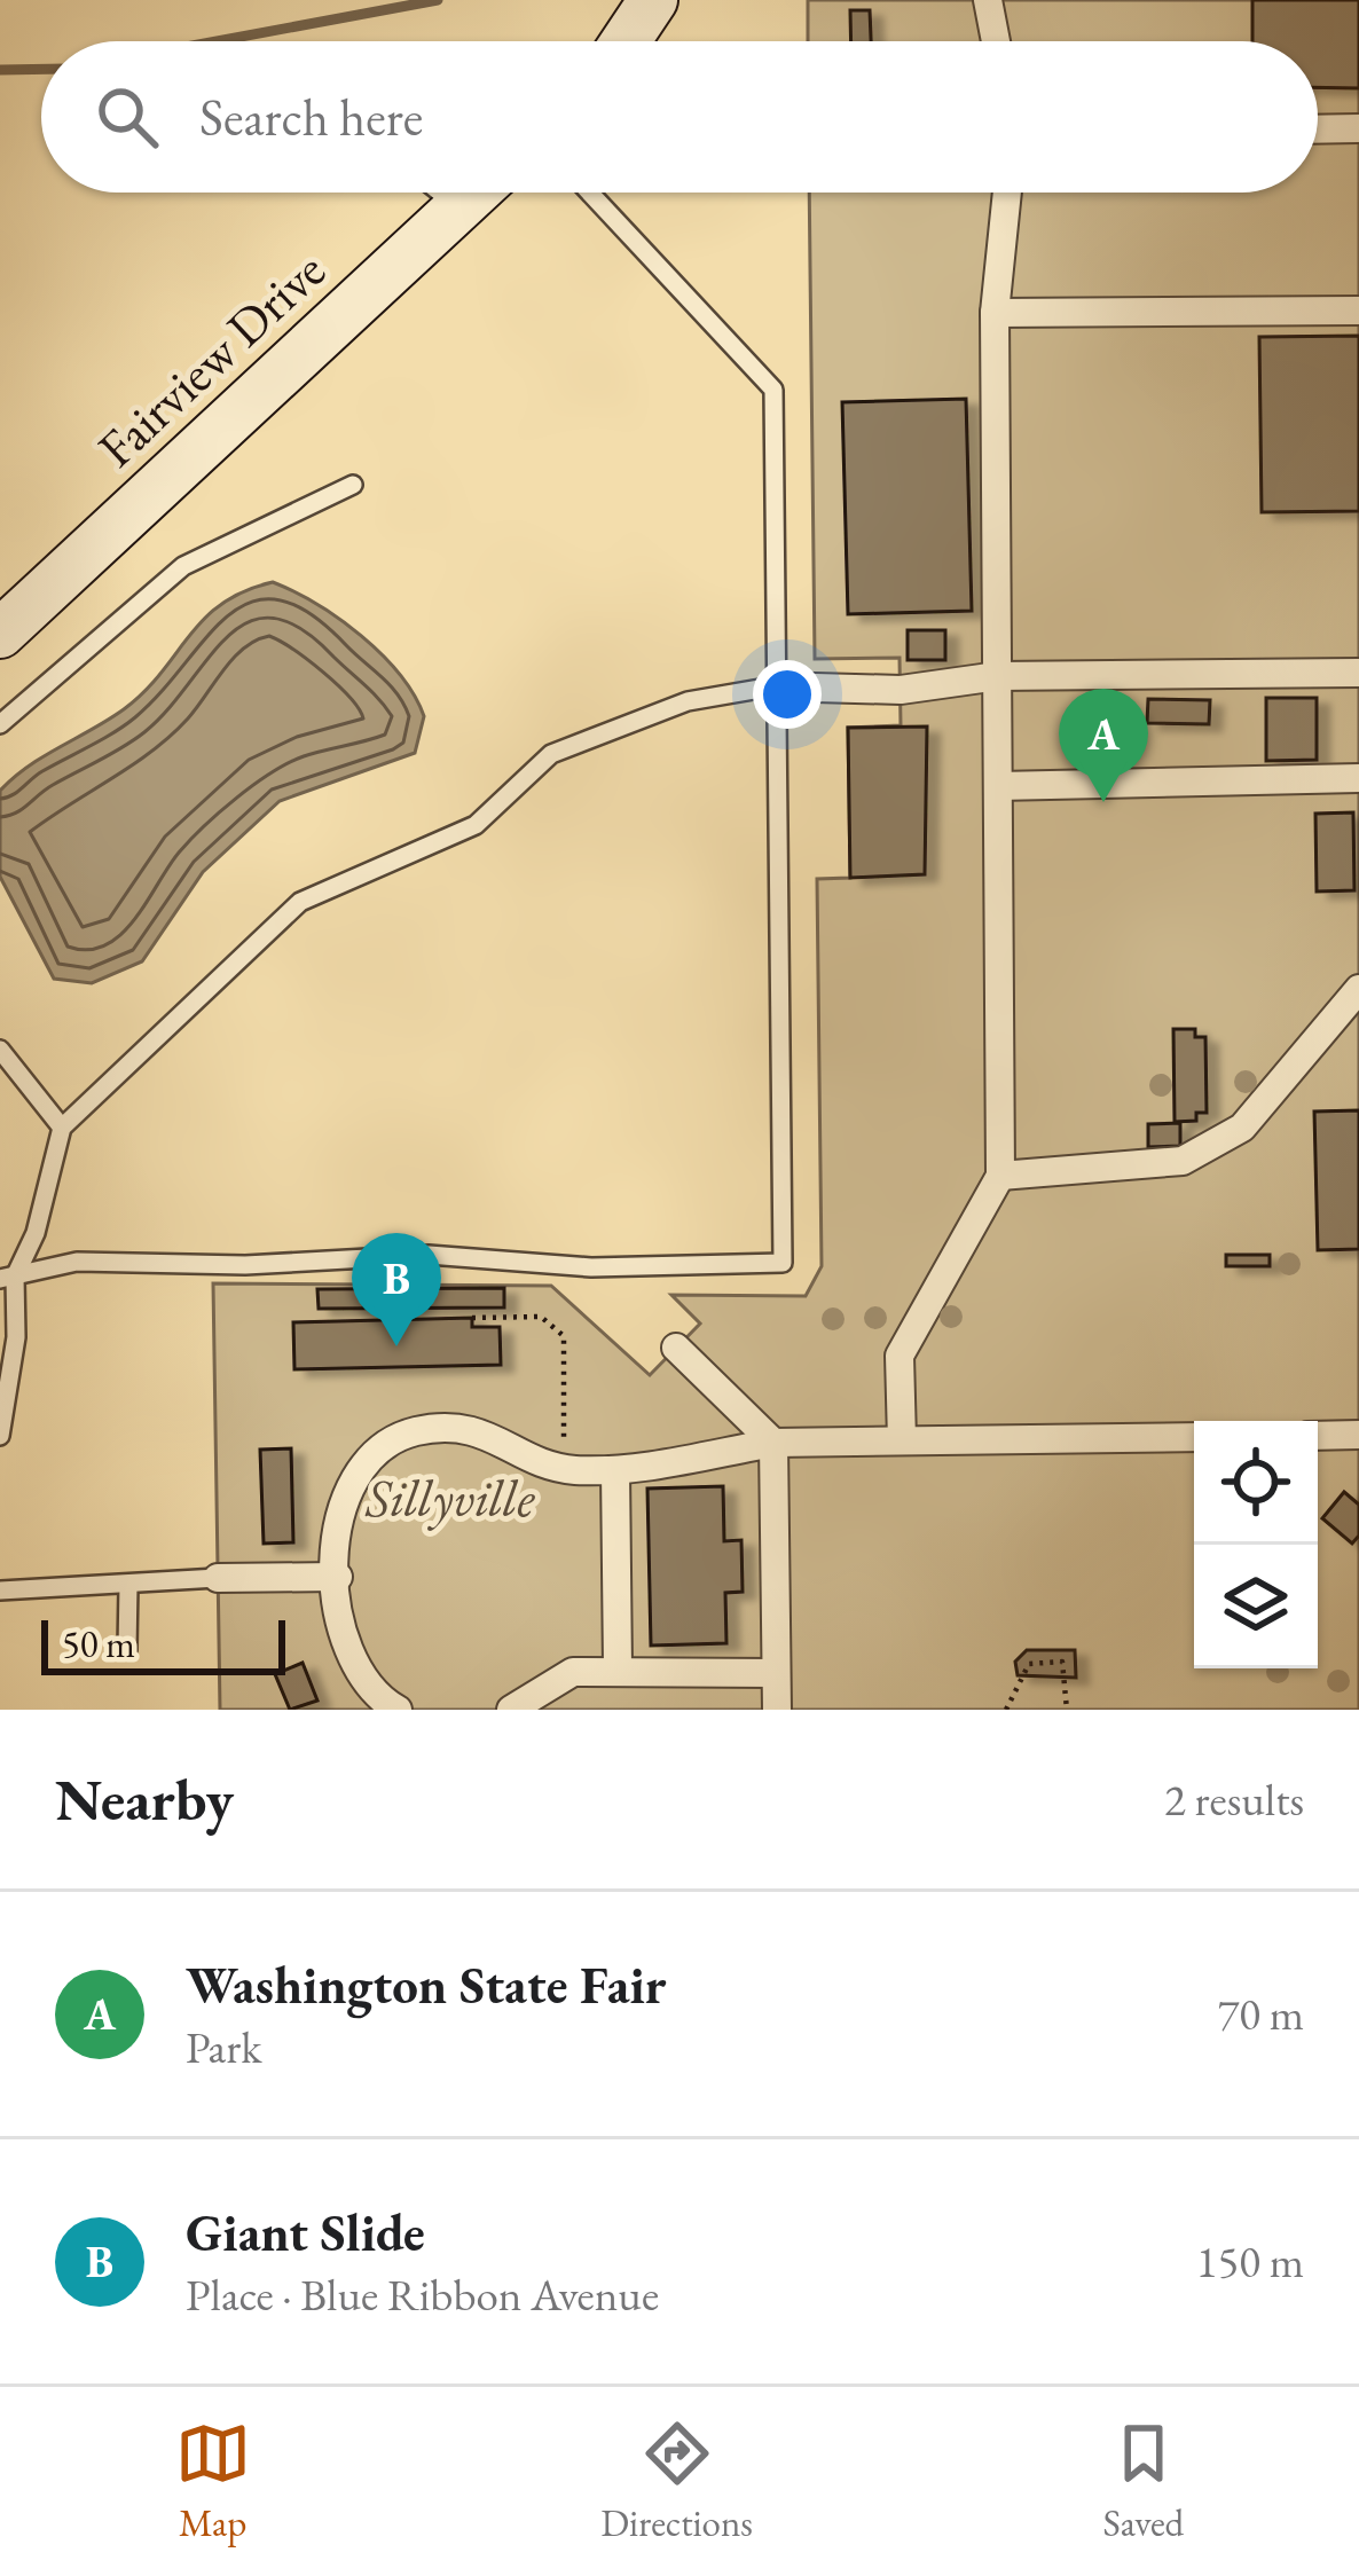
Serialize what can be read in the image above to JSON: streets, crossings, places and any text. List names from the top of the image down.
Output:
{
  "streets": {
    "main road": ["Fairview Drive"]
  },
  "parks": ["Sillyville"],
  "scale_bar": "50 m",
  "page": {
    "search": "Search here",
    "pins": ["A", "B"],
    "scale": "50 m",
    "heading": ["Nearby", "2 results"],
    "list": [
      {
        "mark": "A",
        "name": "Washington State Fair",
        "note": "Park",
        "value": "70 m"
      },
      {
        "mark": "B",
        "name": "Giant Slide",
        "note": "Place · Blue Ribbon Avenue",
        "value": "150 m"
      }
    ],
    "nav": ["Map", "Directions", "Saved"]
  }
}
